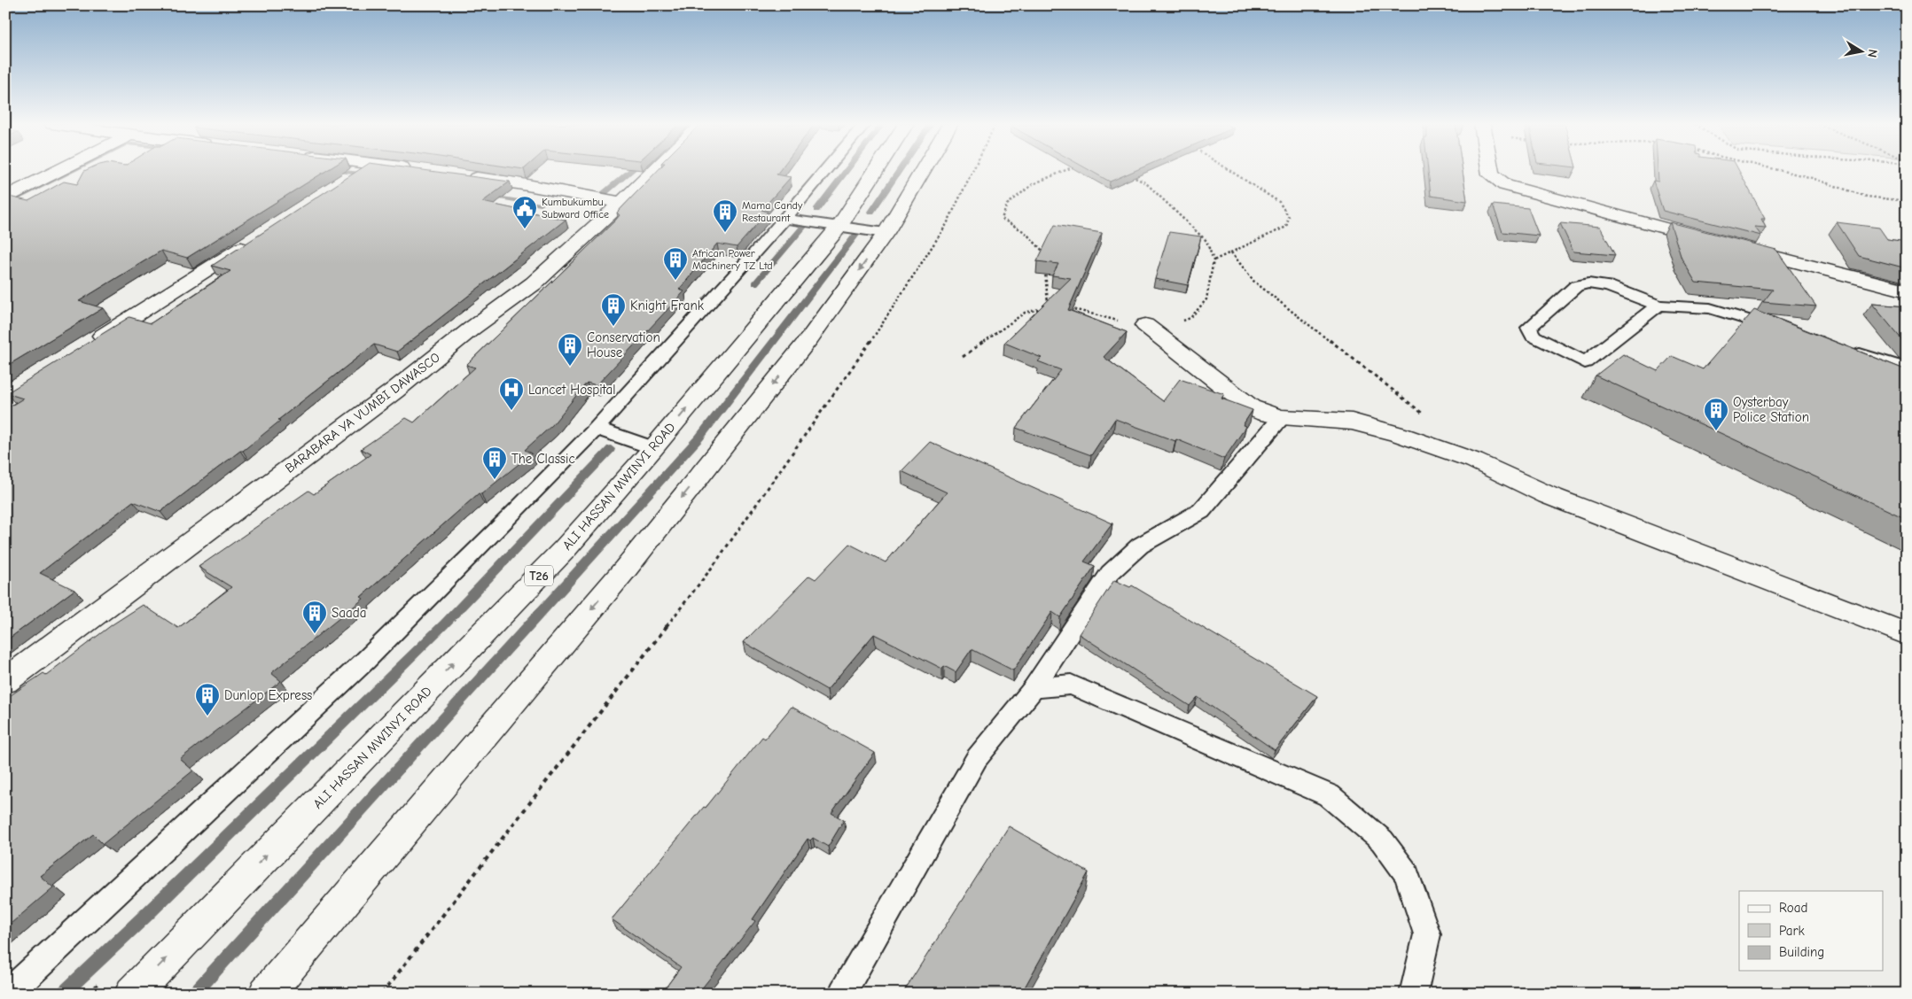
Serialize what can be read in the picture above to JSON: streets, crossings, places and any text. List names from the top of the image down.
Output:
{
  "streets": {
    "main road": ["BARABARA YA VUMBI DAWASCO", "ALI HASSAN MWINYI ROAD", "T26"]
  },
  "places": {
    "public building": ["Kumbukumbu Subward Office"],
    "building": [
      "Mama Candy Restaurant",
      "African Power Machinery TZ Ltd",
      "Knight Frank",
      "Conservation House",
      "Oysterbay Police Station",
      "The Classic",
      "Saada",
      "Dunlop Express"
    ],
    "hospital": ["Lancet Hospital"]
  },
  "legend": ["Road", "Park", "Building"],
  "north": "right"
}
